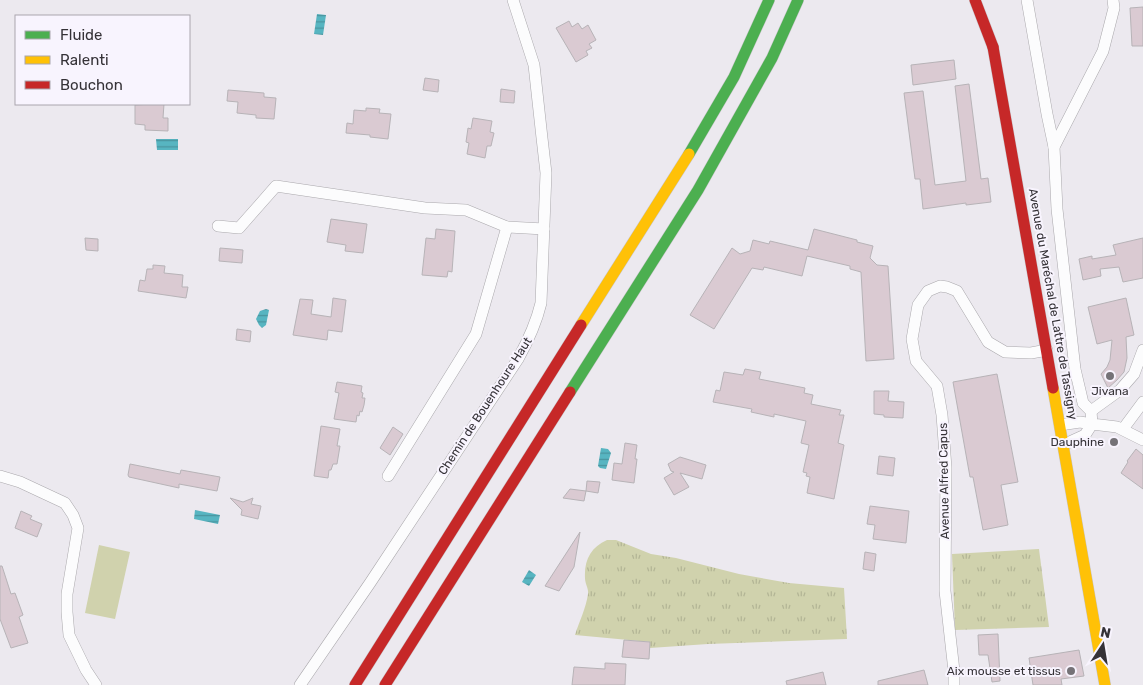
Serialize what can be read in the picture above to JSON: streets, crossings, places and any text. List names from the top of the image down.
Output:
{
  "streets": {
    "main road": ["Avenue du Maréchal de Lattre de Tassigny"],
    "street": ["Chemin de Bouenhoure Haut", "Avenue Alfred Capus"]
  },
  "crossings": [
    ["Avenue du Maréchal de Lattre de Tassigny", "Avenue Alfred Capus"]
  ],
  "places": ["Jivana", "Dauphine", "Aix mousse et tissus"],
  "legend": ["Fluide", "Ralenti", "Bouchon"],
  "north": "top"
}
